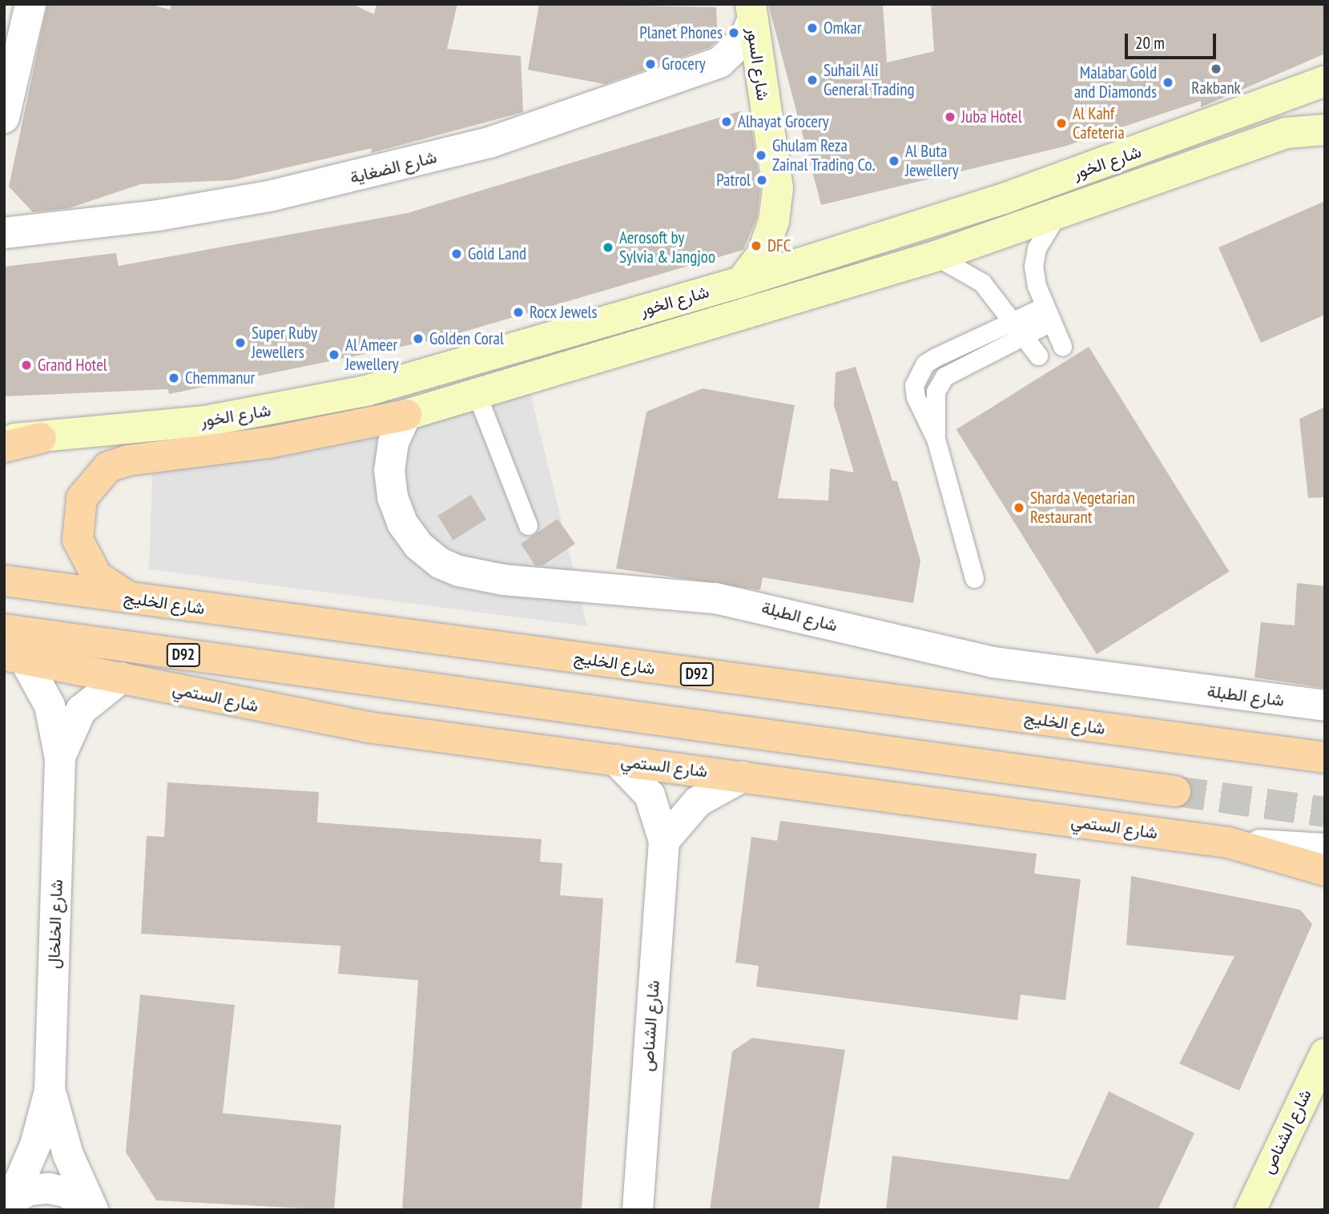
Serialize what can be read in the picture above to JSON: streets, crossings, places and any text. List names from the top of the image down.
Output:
{
  "streets": {
    "main road": [
      "شارع السور",
      "شارع الخور",
      "شارع الخليج",
      "D92",
      "شارع الستمي",
      "شارع الشناص"
    ],
    "street": ["شارع الضغاية", "شارع الطبلة", "شارع الخلخال"]
  },
  "crossings": [
    ["شارع السور", "شارع الخور"],
    ["شارع السور", "شارع الضغاية"],
    ["شارع الخور", "شارع الطبلة"],
    ["شارع الستمي", "شارع الخلخال"],
    ["شارع الستمي", "شارع الشناص"]
  ],
  "places": [
    "Omkar",
    "Planet Phones",
    "Grocery",
    "Rakbank",
    "Suhail Ali General Trading",
    "Malabar Gold and Diamonds",
    "Juba Hotel",
    "Alhayat Grocery",
    "Al Kahf Cafeteria",
    "Ghulam Reza Zainal Trading Co.",
    "Al Buta Jewellery",
    "Patrol",
    "DFC",
    "Aerosoft by Sylvia & Jangjoo",
    "Gold Land",
    "Rocx Jewels",
    "Golden Coral",
    "Super Ruby Jewellers",
    "Al Ameer Jewellery",
    "Grand Hotel",
    "Chemmanur",
    "Sharda Vegetarian Restaurant"
  ],
  "scale_bar": "20 m"
}
